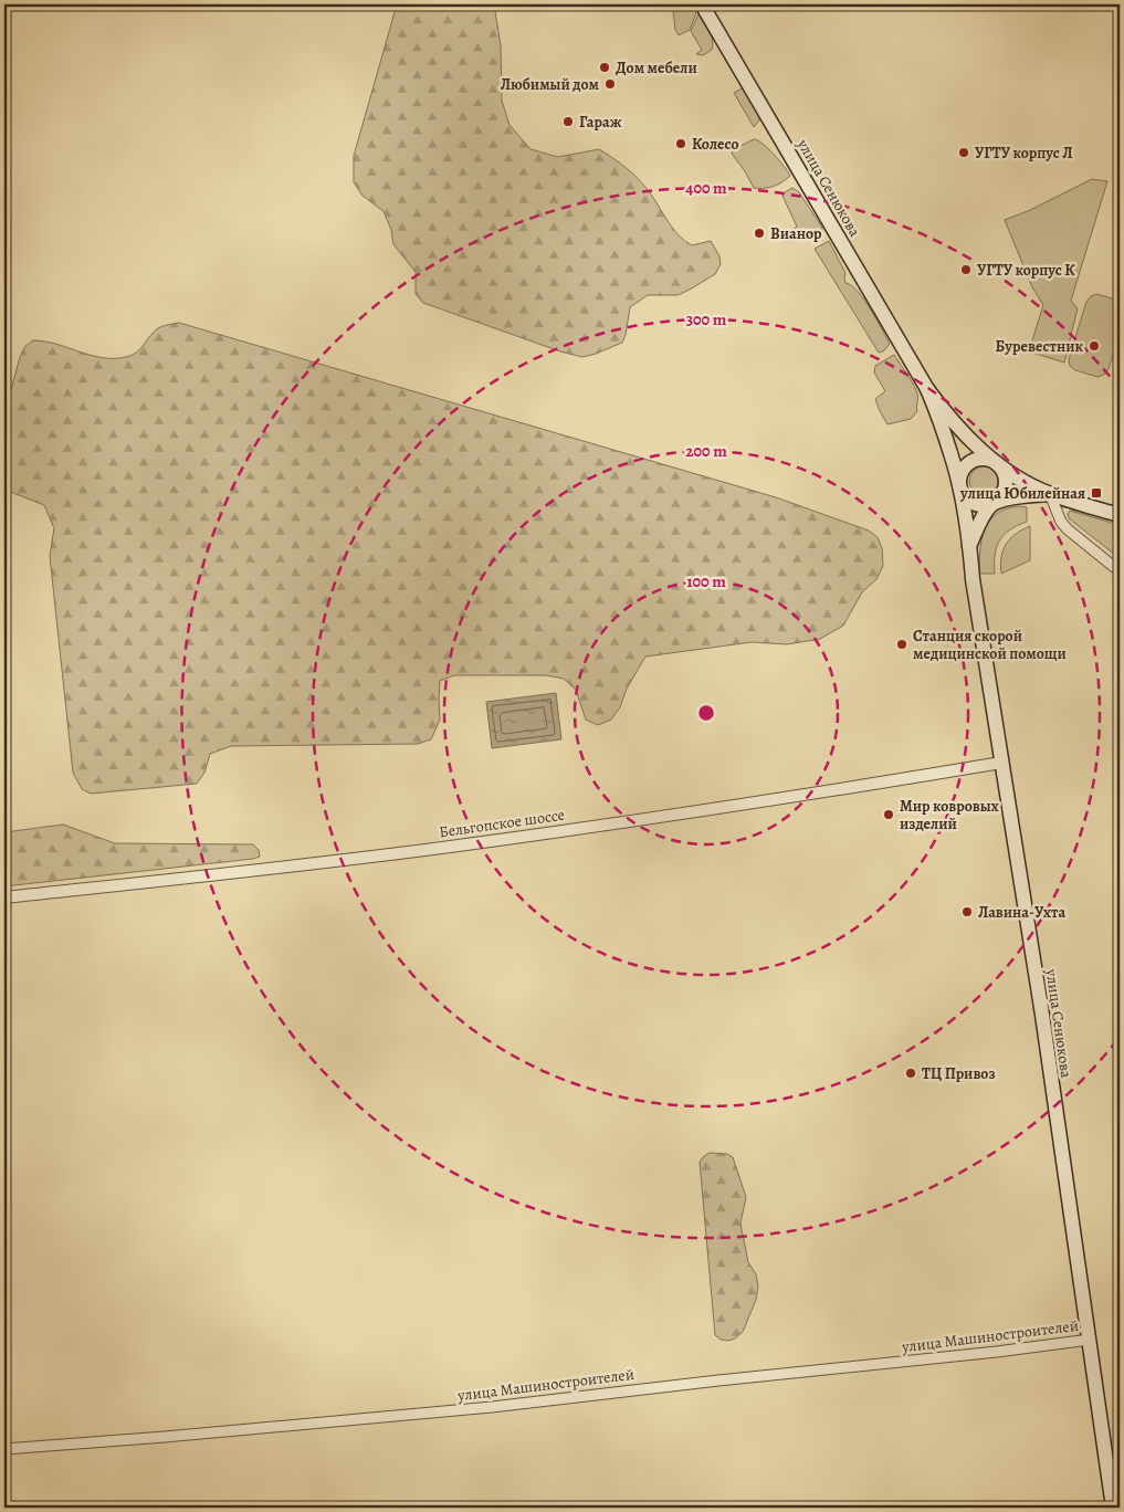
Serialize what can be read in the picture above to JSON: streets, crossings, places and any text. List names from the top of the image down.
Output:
{
  "streets": {
    "main road": ["улица Сенюкова"],
    "street": ["Бельгопское шоссе", "улица Машиностроителей"]
  },
  "crossings": [
    ["улица Сенюкова", "Бельгопское шоссе"],
    ["улица Сенюкова", "улица Машиностроителей"]
  ],
  "places": {
    "other": [
      "Дом мебели",
      "Любимый дом",
      "Гараж",
      "Колесо",
      "УГТУ корпус Л",
      "Вианор",
      "УГТУ корпус К",
      "Буревестник",
      "Станция скорой медицинской помощи",
      "Мир ковровых изделий",
      "Лавина-Ухта",
      "ТЦ Привоз"
    ],
    "transit": ["улица Юбилейная"]
  },
  "rings": [
    "400 m",
    "300 m",
    "200 m",
    "100 m"
  ]
}
